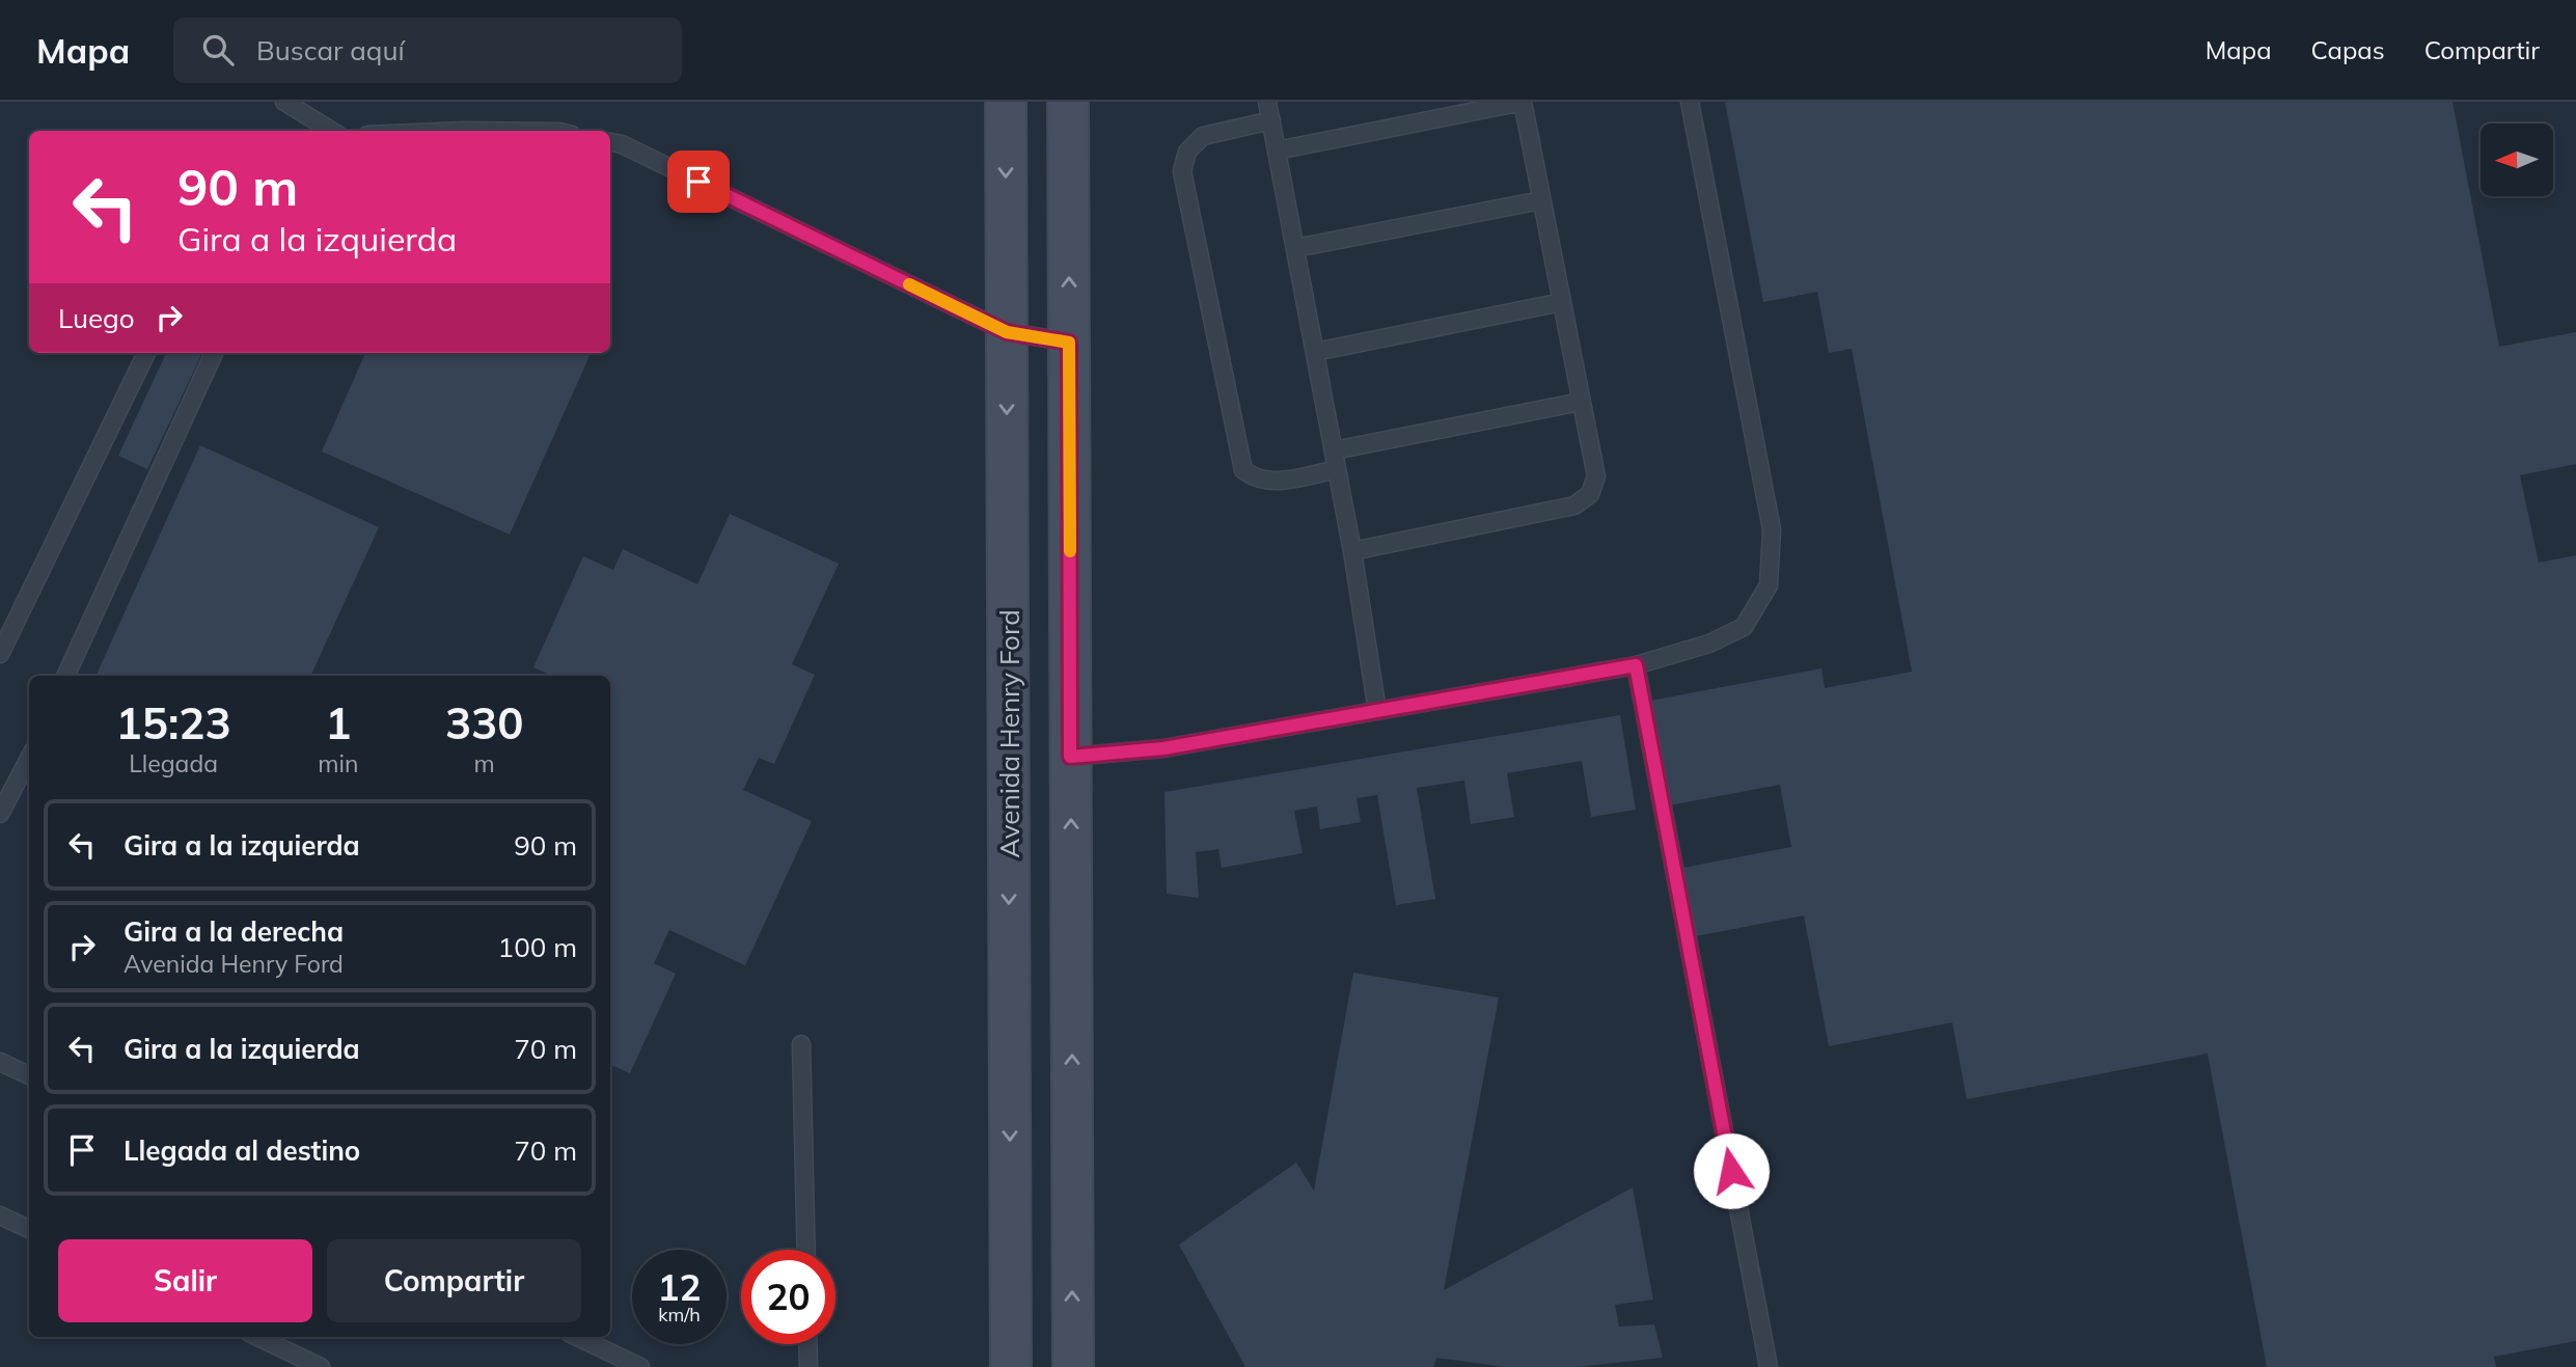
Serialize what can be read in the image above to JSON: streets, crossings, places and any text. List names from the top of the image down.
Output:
{
  "streets": {
    "main road": ["Avenida Henry Ford"]
  },
  "north": "left",
  "page": {
    "header": "Mapa",
    "search": "Buscar aquí",
    "nav": ["Mapa", "Capas", "Compartir"],
    "turn": ["90 m", "Gira a la izquierda"],
    "then": "Luego",
    "eta": [
      "15:23",
      "Llegada",
      "1",
      "min",
      "330",
      "m"
    ],
    "list": [
      {
        "name": "Gira a la izquierda",
        "value": "90 m"
      },
      {
        "name": "Gira a la derecha",
        "note": "Avenida Henry Ford",
        "value": "100 m"
      },
      {
        "name": "Gira a la izquierda",
        "value": "70 m"
      },
      {
        "name": "Llegada al destino",
        "value": "70 m"
      }
    ],
    "buttons": ["Salir", "Compartir"],
    "speed": "12 km/h",
    "limit": "20"
  }
}
